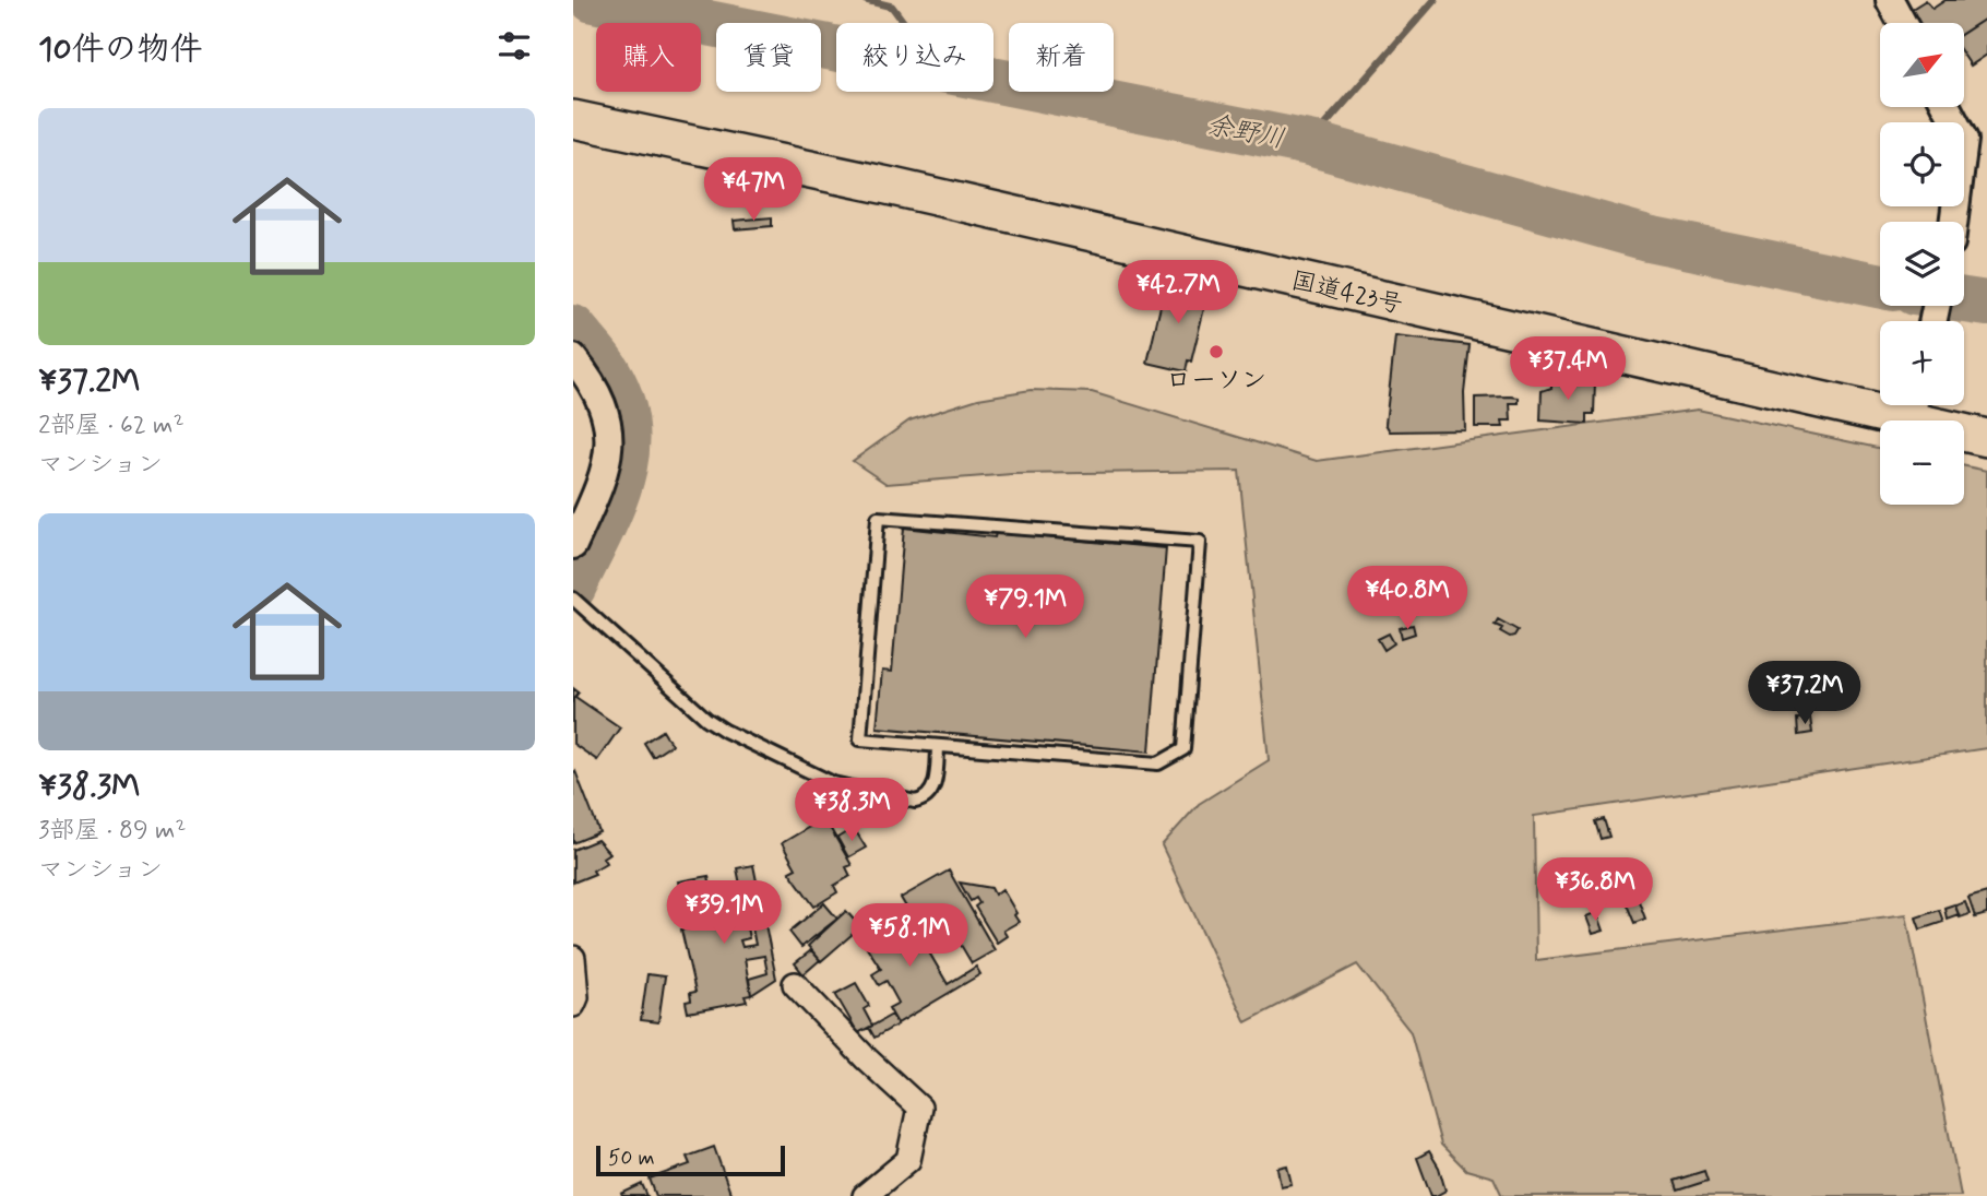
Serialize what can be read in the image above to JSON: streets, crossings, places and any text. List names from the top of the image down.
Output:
{
  "streets": {
    "highway": ["国道423号"]
  },
  "water": ["余野川"],
  "places": ["ローソン"],
  "scale_bar": "50 m",
  "north": "top right",
  "page": {
    "heading": "10件の物件",
    "map_buttons": ["+", "−"],
    "chip": [
      "購入",
      "賃貸",
      "絞り込み",
      "新着"
    ],
    "list": [
      {
        "name": "¥37.2M",
        "note": "2部屋 · 62 m² · マンション"
      },
      {
        "name": "¥38.3M",
        "note": "3部屋 · 89 m² · マンション"
      }
    ],
    "price": [
      "¥47M",
      "¥42.7M",
      "¥37.4M",
      "¥40.8M",
      "¥79.1M",
      "¥37.2M",
      "¥38.3M",
      "¥36.8M",
      "¥39.1M",
      "¥58.1M"
    ],
    "scale": "50 m"
  }
}
